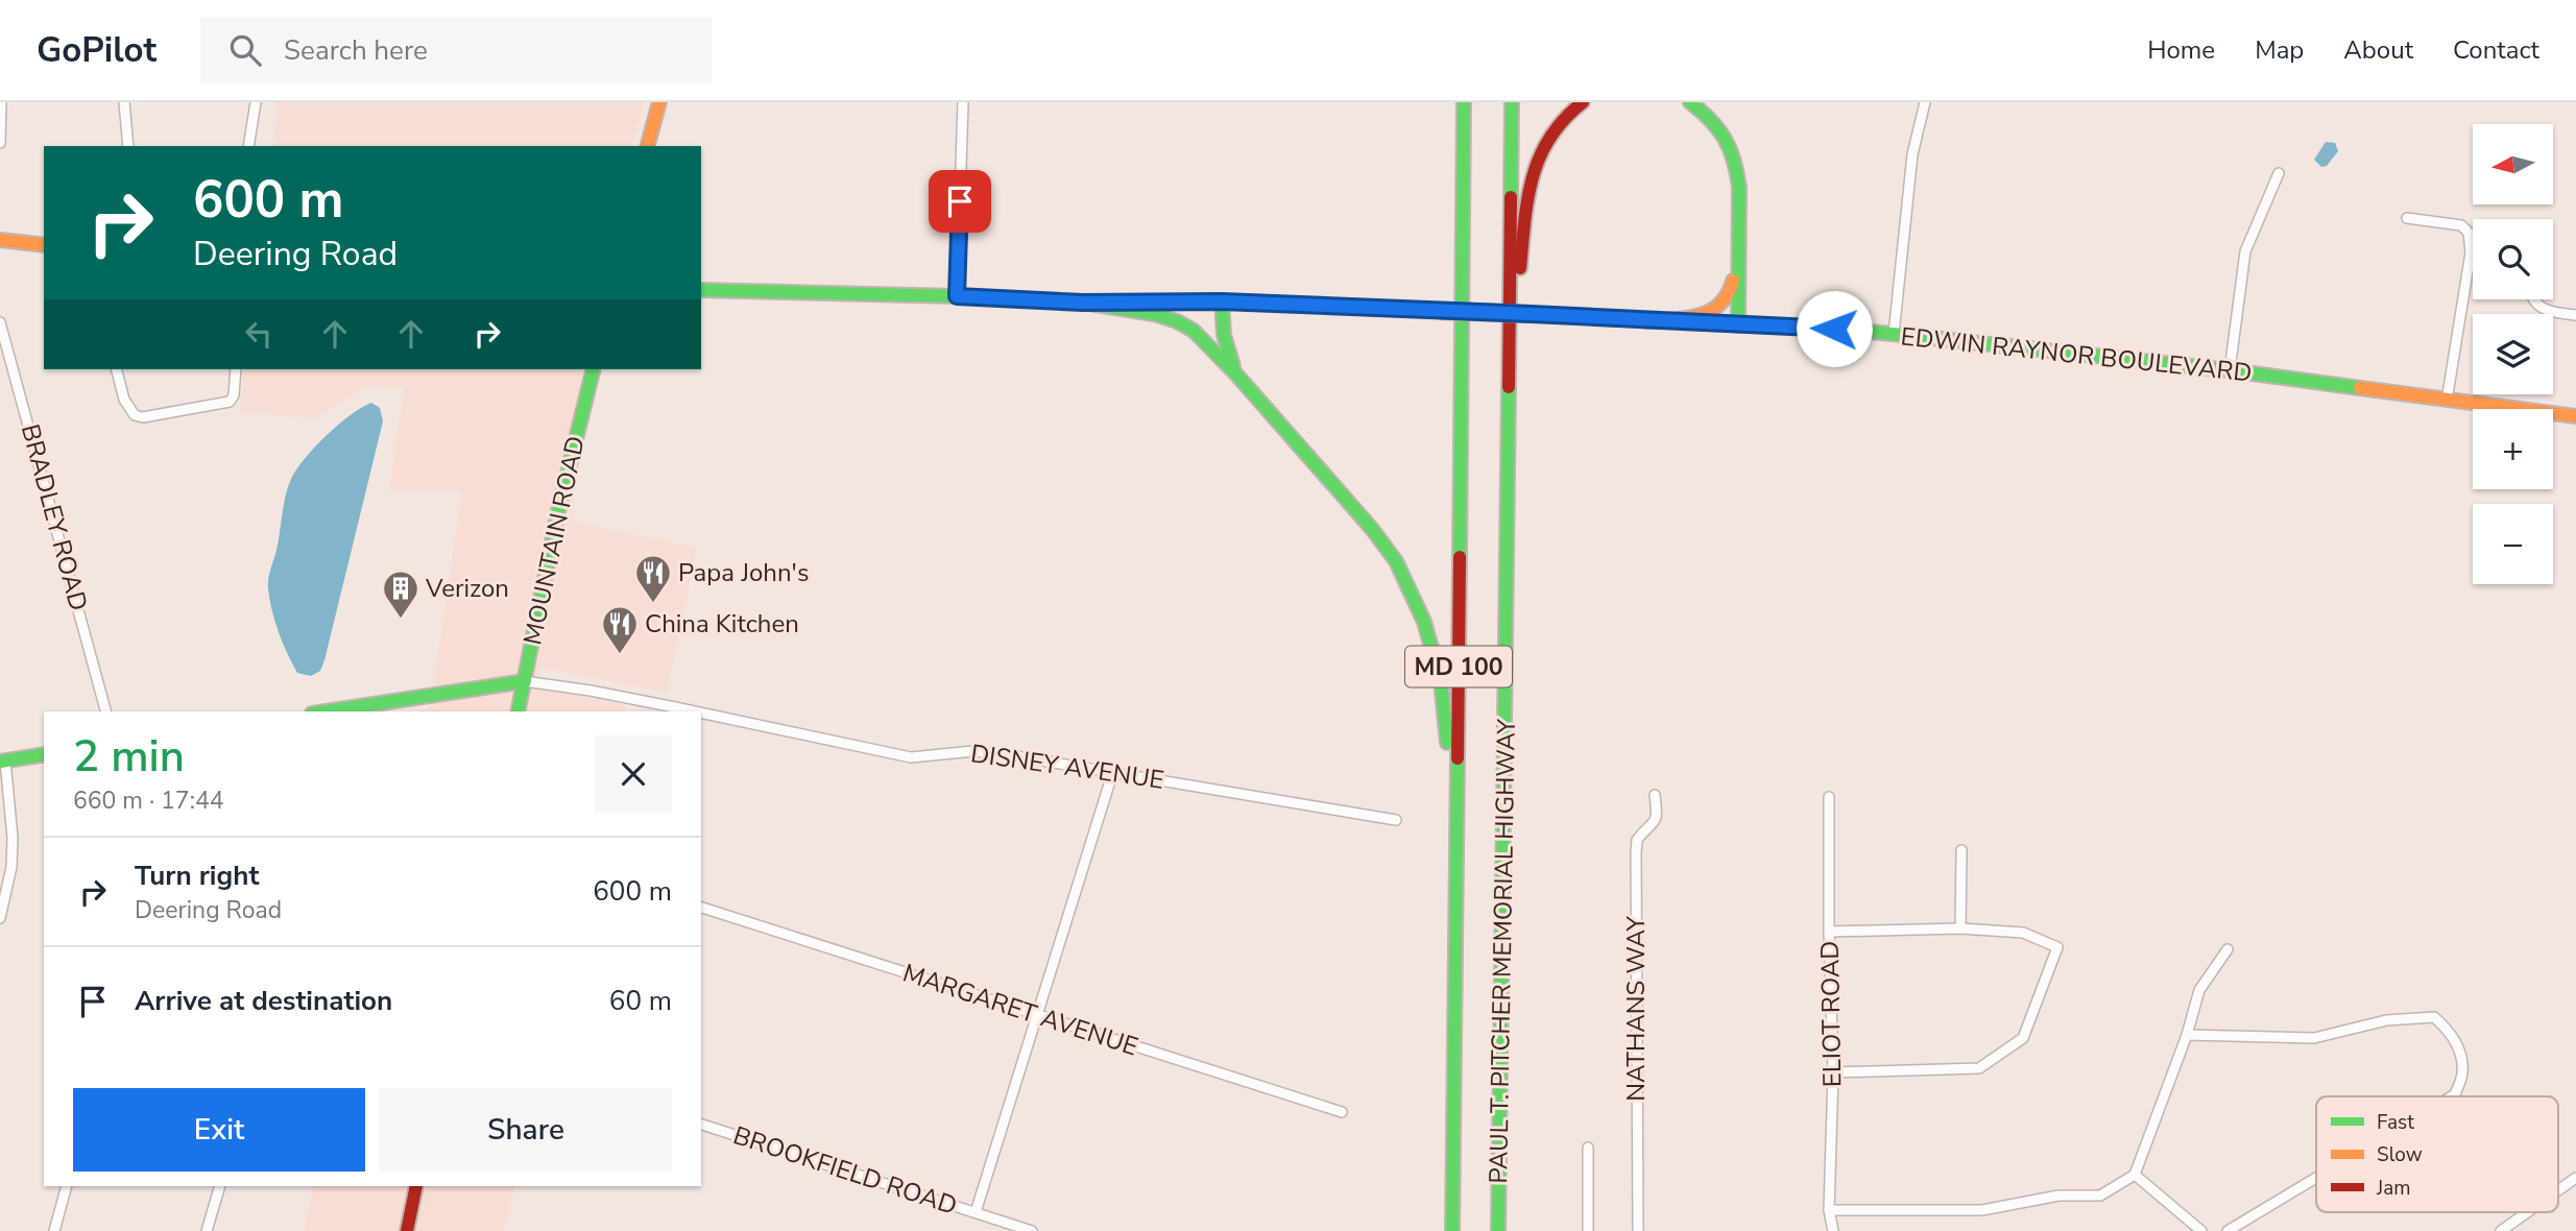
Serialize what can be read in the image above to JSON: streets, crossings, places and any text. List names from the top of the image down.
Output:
{
  "streets": {
    "main road": [
      "EDWIN RAYNOR BOULEVARD",
      "MOUNTAIN ROAD",
      "MD 100",
      "PAUL T. PITCHER MEMORIAL HIGHWAY"
    ],
    "street": [
      "BRADLEY ROAD",
      "DISNEY AVENUE",
      "NATHANS WAY",
      "MARGARET AVENUE",
      "ELIOT ROAD",
      "BROOKFIELD ROAD"
    ]
  },
  "crossings": [
    ["MOUNTAIN ROAD", "DISNEY AVENUE"]
  ],
  "places": {
    "restaurant": ["Papa John's", "China Kitchen"],
    "building": ["Verizon"]
  },
  "legend": ["Fast", "Slow", "Jam"],
  "north": "left",
  "page": {
    "header": "GoPilot",
    "search": "Search here",
    "nav": [
      "Home",
      "Map",
      "About",
      "Contact"
    ],
    "map_buttons": ["+", "−"],
    "turn": ["600 m", "Deering Road"],
    "heading": ["2 min", "660 m · 17:44"],
    "list": [
      {
        "name": "Turn right",
        "note": "Deering Road",
        "value": "600 m"
      },
      {
        "name": "Arrive at destination",
        "value": "60 m"
      }
    ],
    "buttons": ["Exit", "Share"]
  }
}
